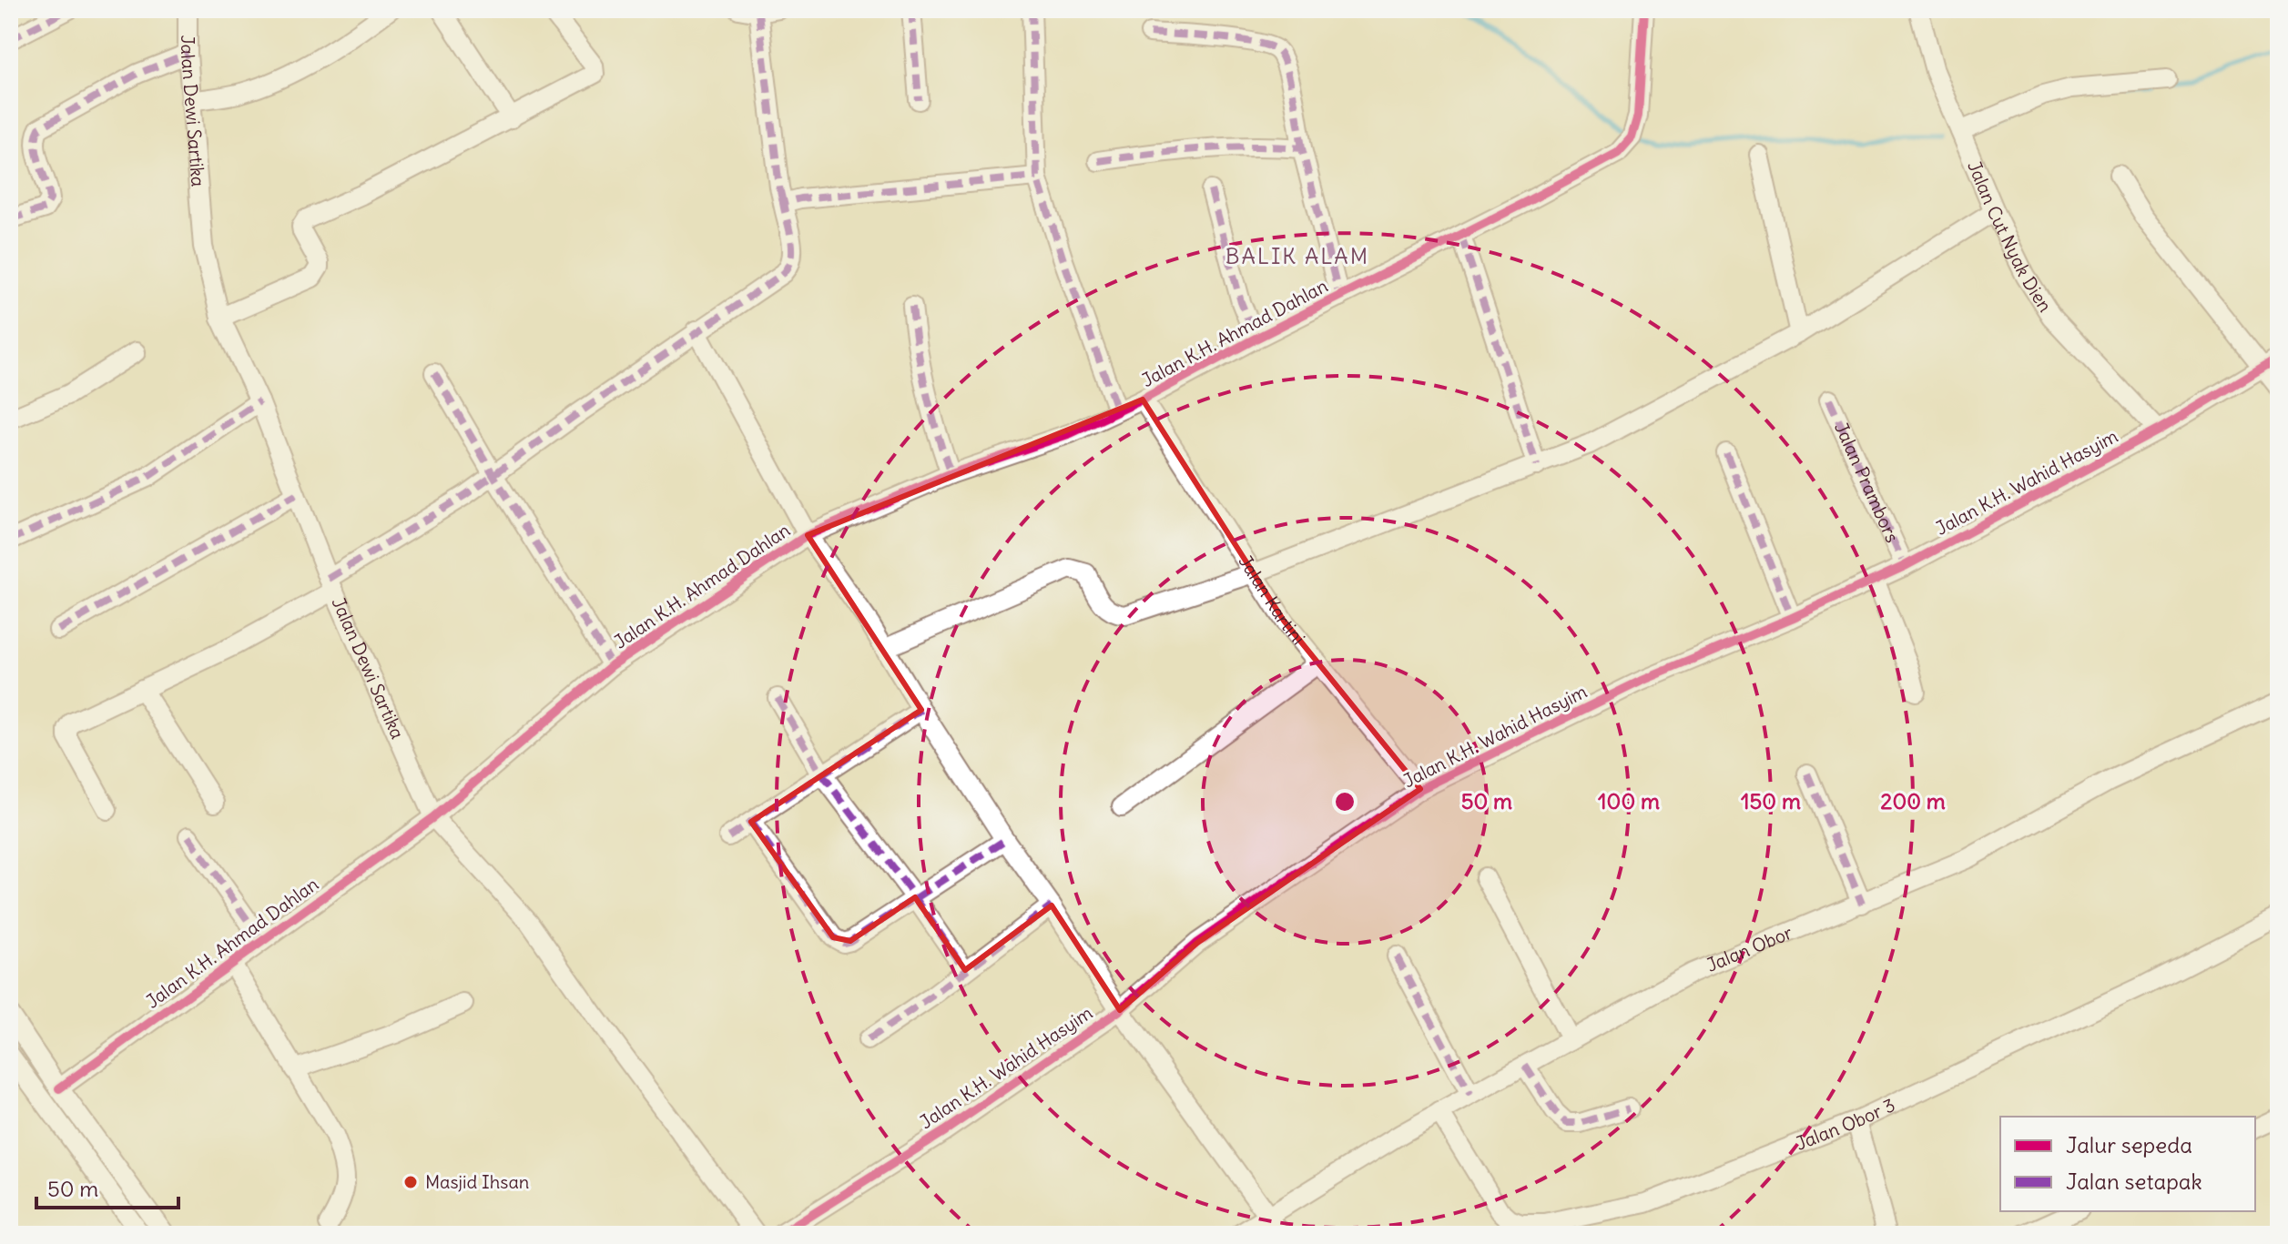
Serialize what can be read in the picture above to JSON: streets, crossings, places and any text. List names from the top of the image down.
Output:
{
  "streets": {
    "street": [
      "Jalan Dewi Sartika",
      "Jalan Cut Nyak Dien",
      "Jalan K.H. Ahmad Dahlan",
      "Jalan K.H. Wahid Hasyim",
      "Jalan Prambors",
      "Jalan Kartini",
      "Jalan Obor",
      "Jalan Obor 3"
    ]
  },
  "crossings": [
    ["Jalan Dewi Sartika", "Jalan K.H. Ahmad Dahlan"],
    ["Jalan Cut Nyak Dien", "Jalan K.H. Wahid Hasyim"],
    ["Jalan K.H. Ahmad Dahlan", "Jalan Kartini"],
    ["Jalan K.H. Wahid Hasyim", "Jalan Prambors"],
    ["Jalan K.H. Wahid Hasyim", "Jalan Kartini"],
    ["Jalan Obor", "Jalan Obor 3"]
  ],
  "districts": ["BALIK ALAM"],
  "places": ["Masjid Ihsan"],
  "legend": ["Jalur sepeda", "Jalan setapak"],
  "scale_bar": "50 m",
  "rings": [
    "50 m",
    "100 m",
    "150 m",
    "200 m"
  ]
}
